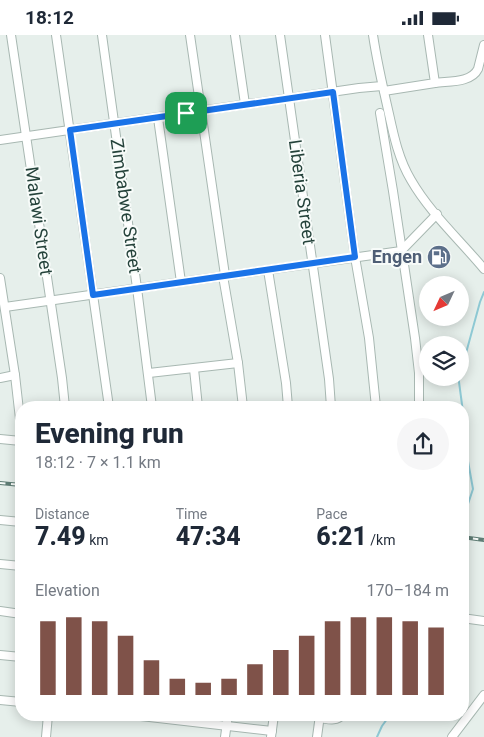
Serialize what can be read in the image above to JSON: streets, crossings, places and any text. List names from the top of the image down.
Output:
{
  "streets": {
    "street": ["Liberia Street", "Zimbabwe Street", "Malawi Street"]
  },
  "places": {
    "fuel station": ["Engen"]
  },
  "north": "bottom left",
  "page": {
    "status": "18:12",
    "heading": ["Evening run", "18:12 · 7 × 1.1 km"],
    "stats": [
      ["Distance", "7.49 km"],
      ["Time", "47:34"],
      ["Pace", "6:21 /km"]
    ],
    "chart": ["Elevation", "170–184 m"]
  }
}
